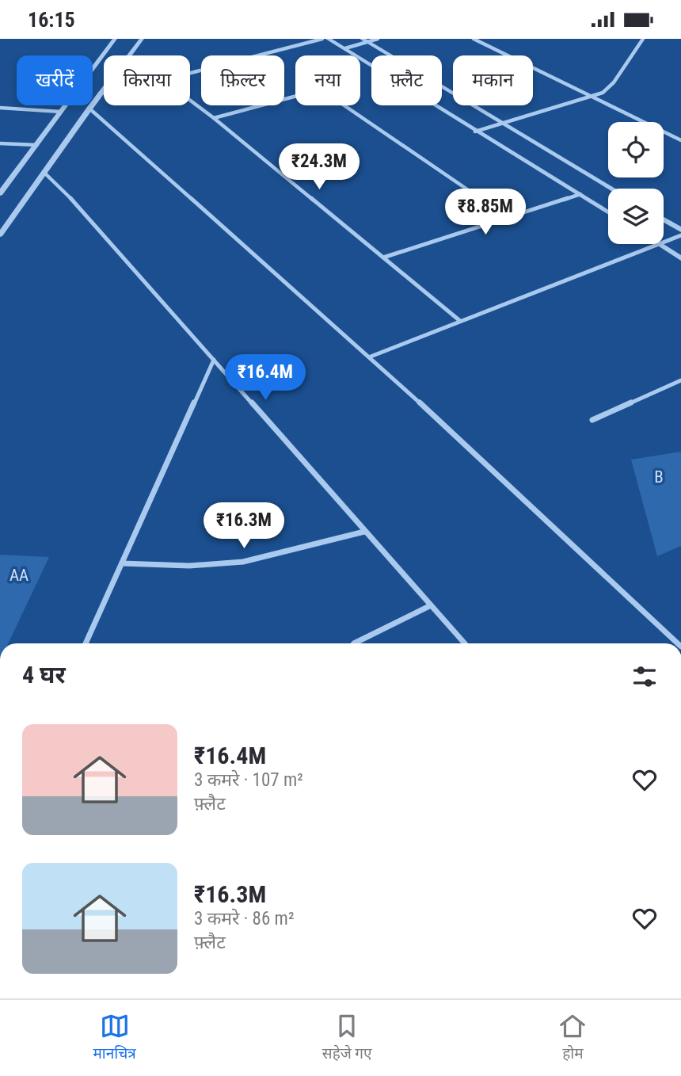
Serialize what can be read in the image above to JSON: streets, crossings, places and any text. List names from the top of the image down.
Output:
{
  "parks": ["B", "AA"],
  "page": {
    "status": "16:15",
    "chip": [
      "खरीदें",
      "किराया",
      "फ़िल्टर",
      "नया",
      "फ़्लैट",
      "मकान"
    ],
    "price": [
      "₹24.3M",
      "₹8.85M",
      "₹16.4M",
      "₹16.3M"
    ],
    "heading": "4 घर",
    "list": [
      {
        "name": "₹16.4M",
        "note": "3 कमरे · 107 m² · फ़्लैट"
      },
      {
        "name": "₹16.3M",
        "note": "3 कमरे · 86 m² · फ़्लैट"
      }
    ],
    "tabs": ["मानचित्र", "सहेजे गए", "होम"]
  }
}
